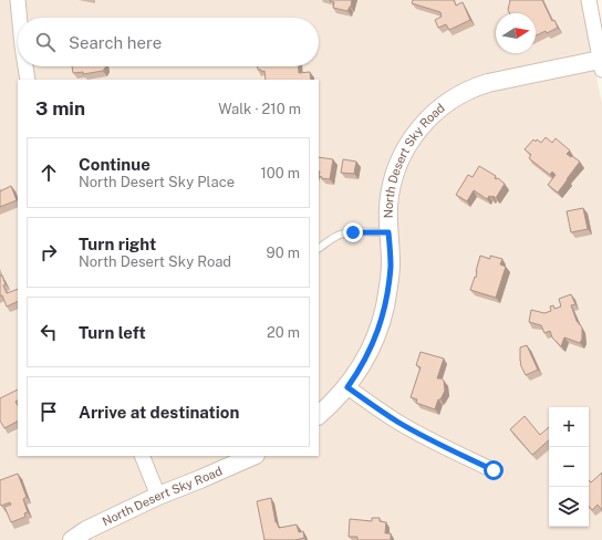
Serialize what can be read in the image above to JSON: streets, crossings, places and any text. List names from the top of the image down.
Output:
{
  "streets": {
    "street": ["North Desert Sky Road"]
  },
  "north": "right",
  "page": {
    "search": "Search here",
    "heading": ["3 min", "Walk · 210 m"],
    "list": [
      ["Continue", "North Desert Sky Place", "100 m"],
      ["Turn right", "North Desert Sky Road", "90 m"],
      ["Turn left", "20 m"],
      "Arrive at destination"
    ],
    "map_buttons": ["+", "−"]
  }
}
